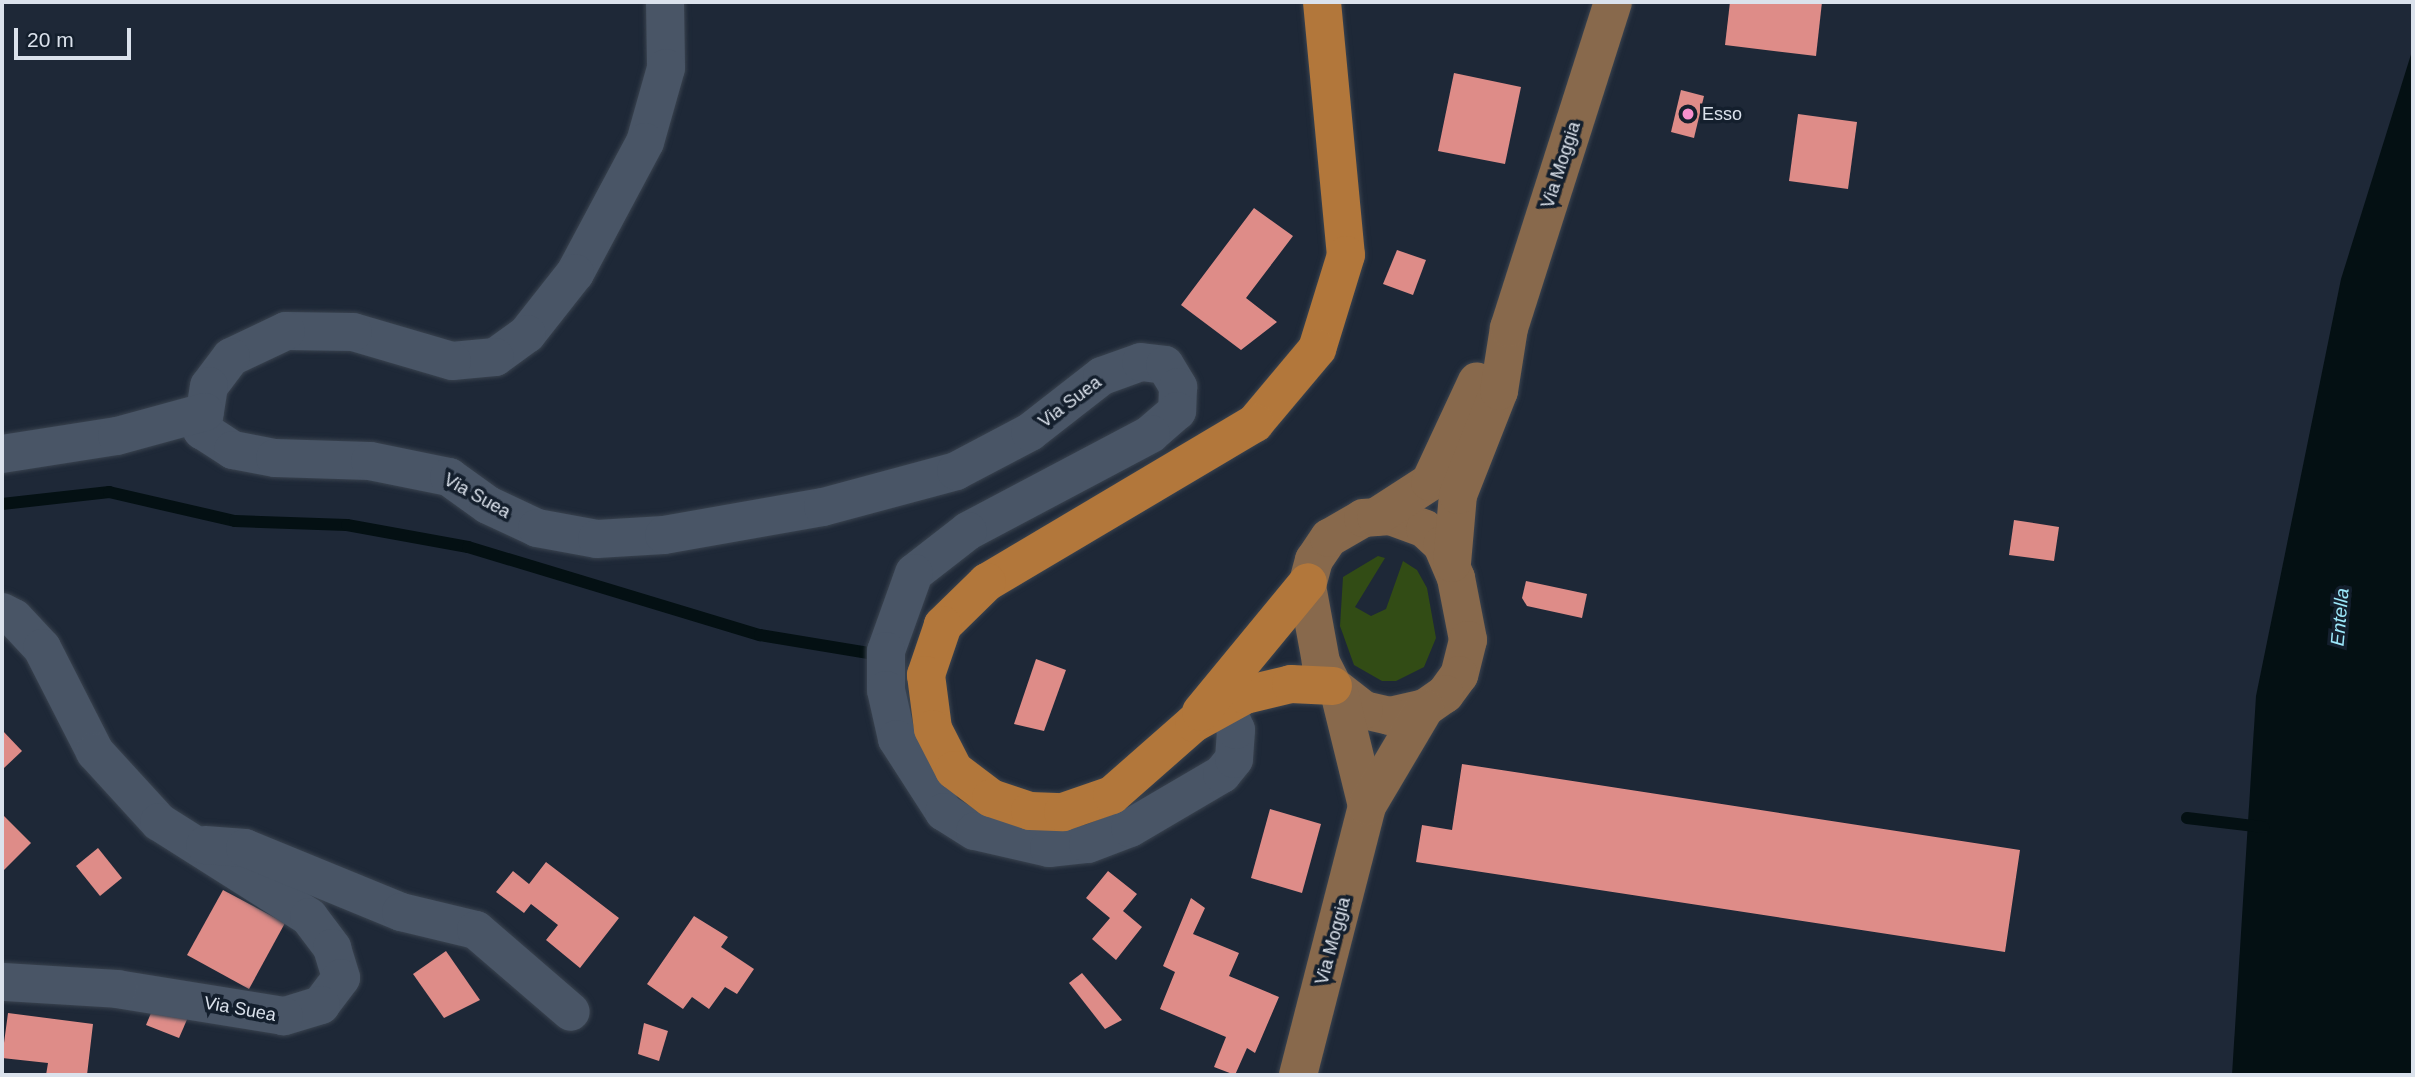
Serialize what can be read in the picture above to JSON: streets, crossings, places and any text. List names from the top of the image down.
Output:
{
  "streets": {
    "main road": ["Via Moggia"],
    "street": ["Via Suea"]
  },
  "water": ["Entella"],
  "places": ["Esso"],
  "scale_bar": "20 m"
}
